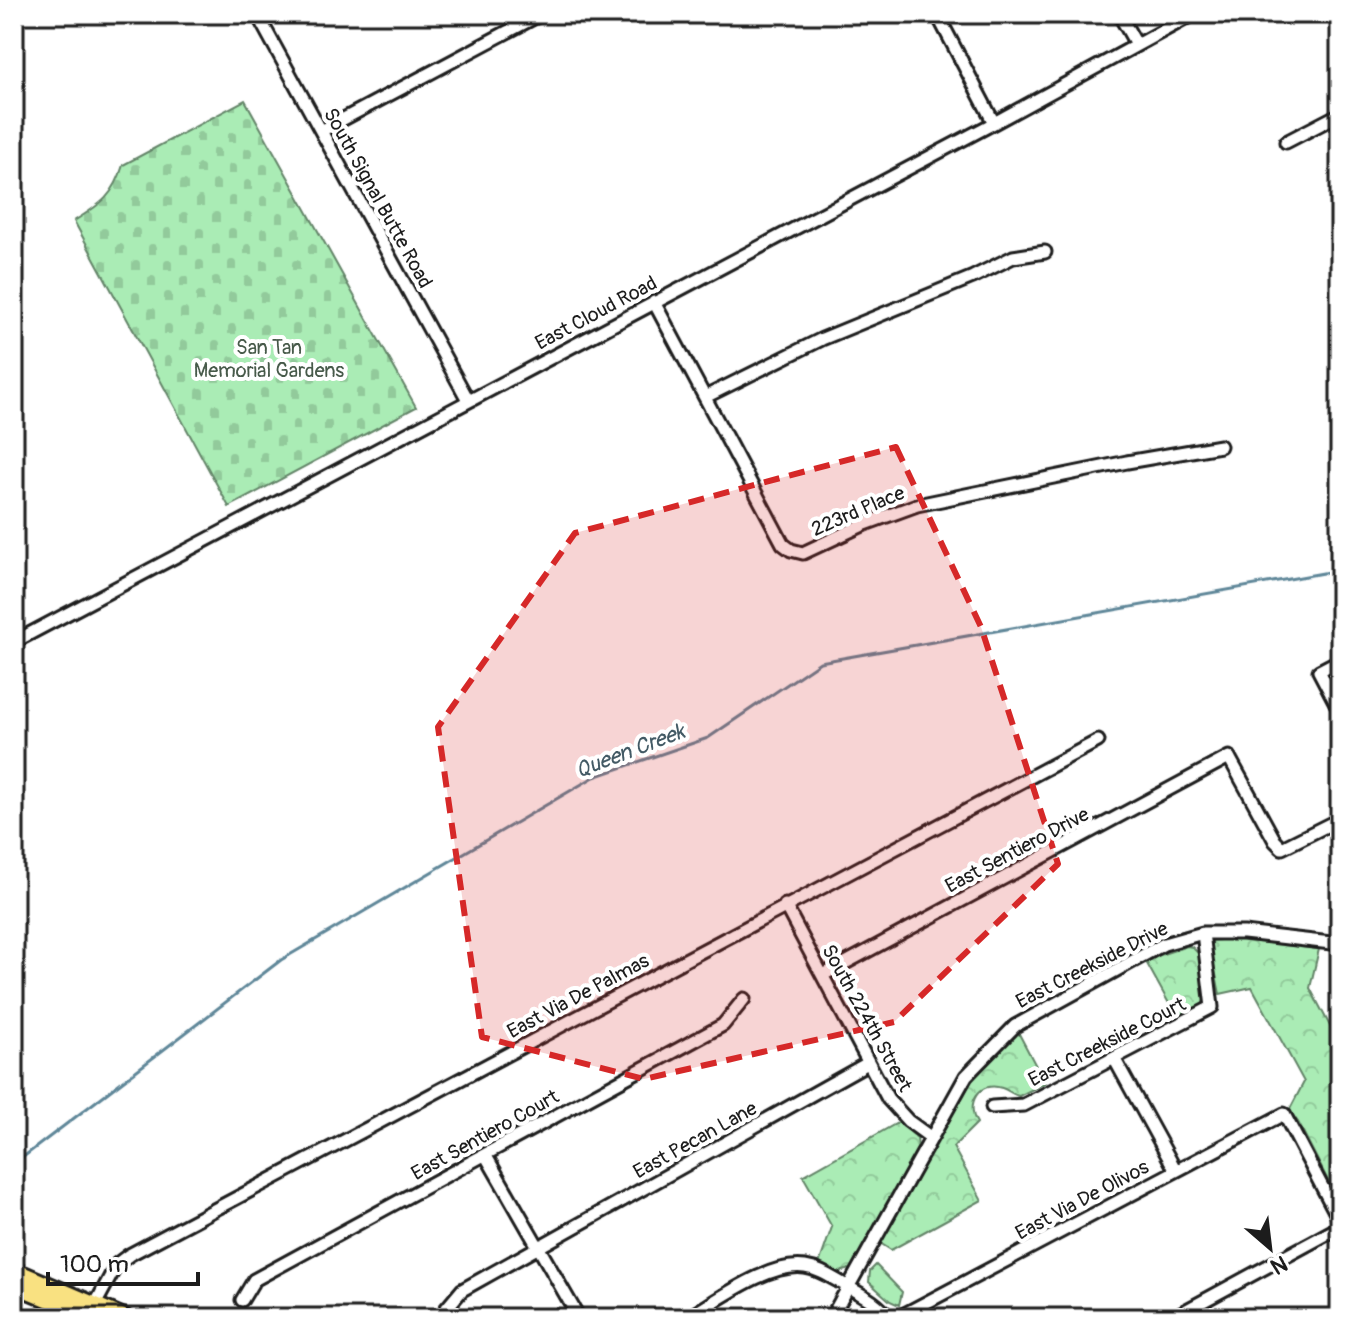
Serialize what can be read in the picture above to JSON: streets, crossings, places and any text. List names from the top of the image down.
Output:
{
  "streets": {
    "street": [
      "South Signal Butte Road",
      "East Cloud Road",
      "223rd Place",
      "East Sentiero Drive",
      "East Creekside Drive",
      "East Via De Palmas",
      "South 224th Street",
      "East Creekside Court",
      "East Sentiero Court",
      "East Pecan Lane",
      "East Via De Olivos"
    ]
  },
  "crossings": [
    ["South Signal Butte Road", "East Cloud Road"],
    ["East Cloud Road", "223rd Place"],
    ["East Sentiero Drive", "South 224th Street"],
    ["East Creekside Drive", "South 224th Street"],
    ["East Creekside Drive", "East Creekside Court"],
    ["East Via De Palmas", "South 224th Street"],
    ["South 224th Street", "East Pecan Lane"]
  ],
  "water": ["Queen Creek"],
  "parks": ["San Tan Memorial Gardens"],
  "scale_bar": "100 m",
  "north": "bottom right"
}
